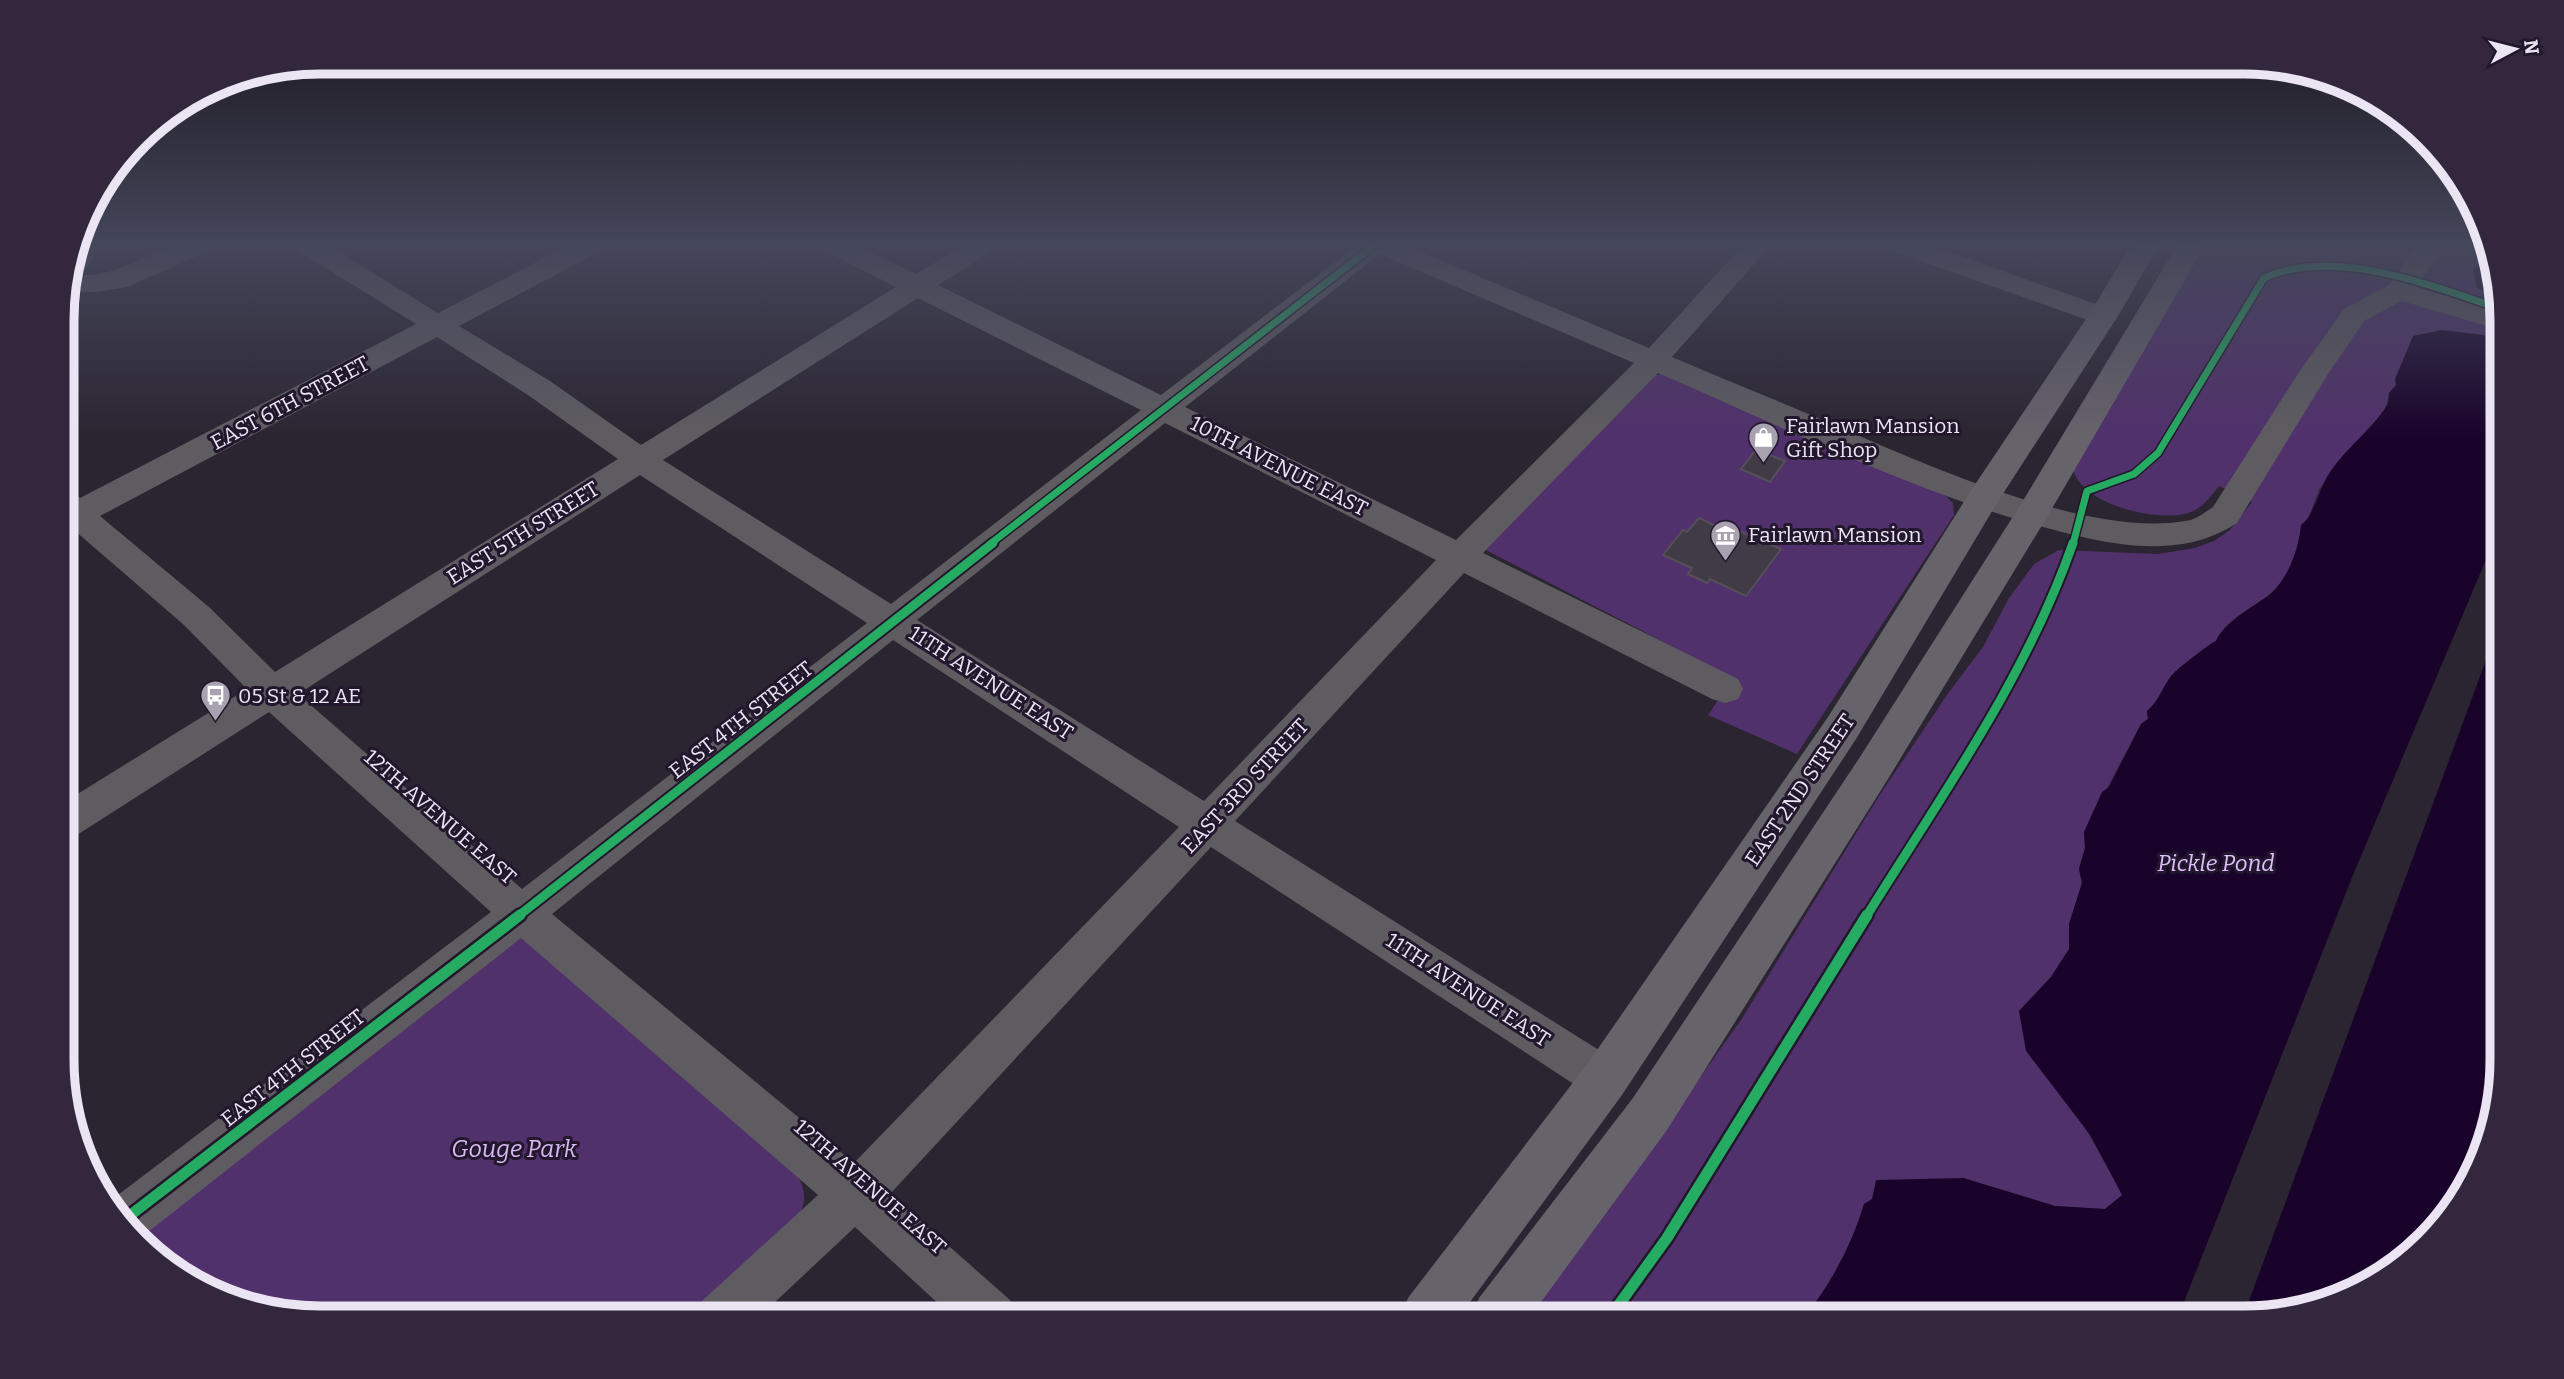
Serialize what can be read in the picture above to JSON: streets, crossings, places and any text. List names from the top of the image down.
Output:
{
  "streets": {
    "highway": ["EAST 2ND STREET"],
    "street": [
      "EAST 6TH STREET",
      "10TH AVENUE EAST",
      "EAST 5TH STREET",
      "11TH AVENUE EAST",
      "EAST 4TH STREET",
      "EAST 3RD STREET",
      "12TH AVENUE EAST"
    ]
  },
  "crossings": [
    ["EAST 6TH STREET", "11TH AVENUE EAST"],
    ["10TH AVENUE EAST", "EAST 4TH STREET"],
    ["10TH AVENUE EAST", "EAST 3RD STREET"],
    ["EAST 5TH STREET", "11TH AVENUE EAST"],
    ["EAST 5TH STREET", "12TH AVENUE EAST"],
    ["11TH AVENUE EAST", "EAST 4TH STREET"],
    ["11TH AVENUE EAST", "EAST 3RD STREET"],
    ["11TH AVENUE EAST", "EAST 2ND STREET"],
    ["EAST 4TH STREET", "12TH AVENUE EAST"],
    ["EAST 3RD STREET", "12TH AVENUE EAST"]
  ],
  "water": ["Pickle Pond"],
  "parks": ["Gouge Park"],
  "places": {
    "shop": ["Fairlawn Mansion Gift Shop"],
    "museum": ["Fairlawn Mansion"],
    "bus stop": ["05 St & 12 AE"]
  },
  "north": "right"
}
